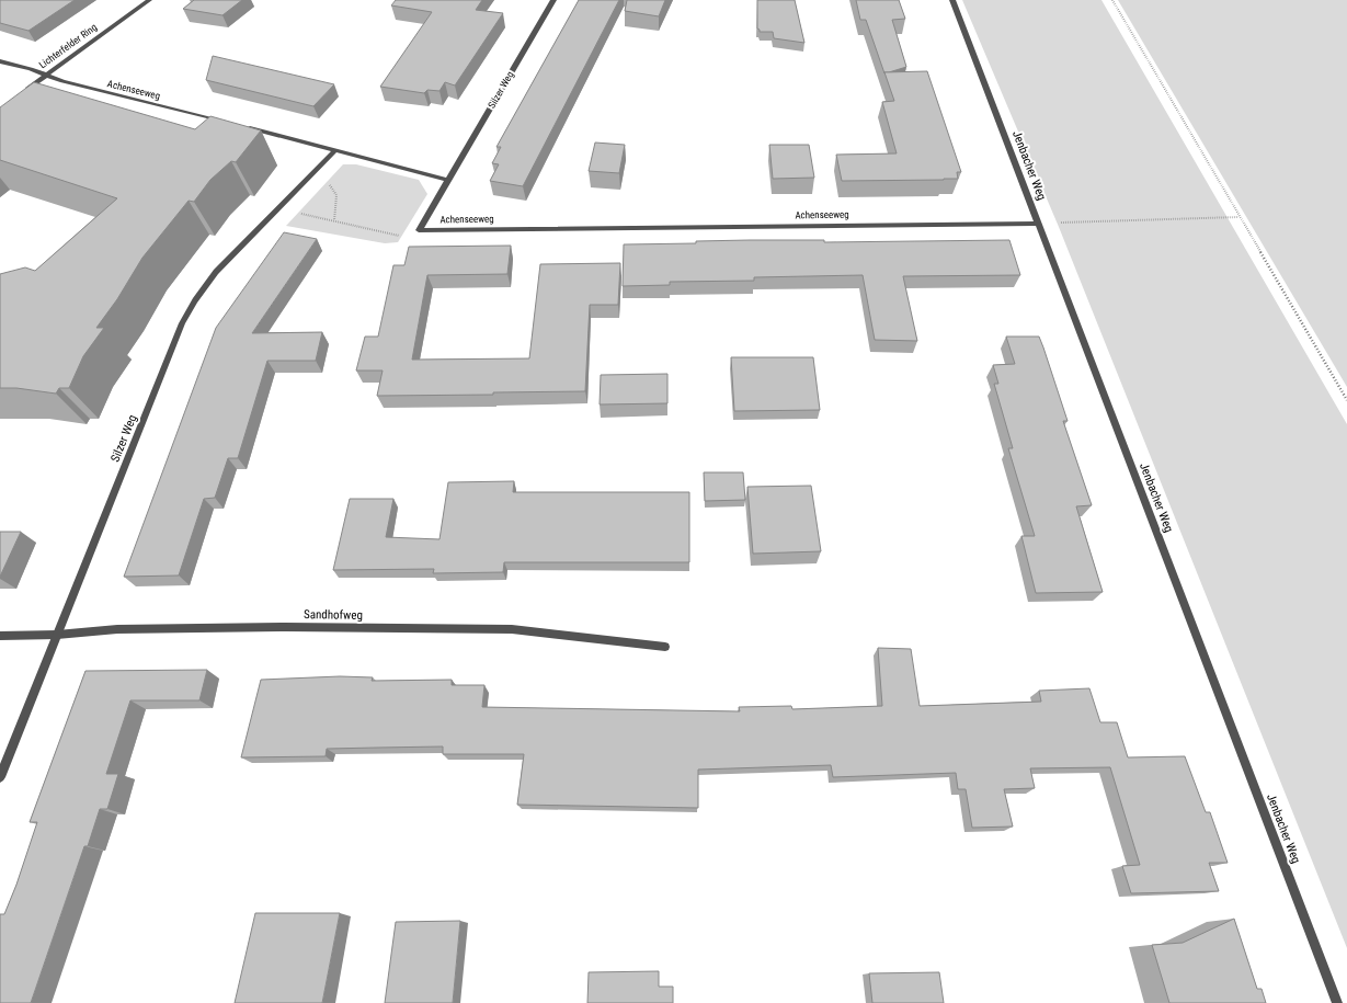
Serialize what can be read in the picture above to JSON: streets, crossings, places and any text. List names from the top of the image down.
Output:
{
  "streets": {
    "street": [
      "Lichterfelder Ring",
      "Achenseeweg",
      "Silzer Weg",
      "Jenbacher Weg",
      "Sandhofweg"
    ]
  },
  "crossings": [
    ["Lichterfelder Ring", "Achenseeweg"],
    ["Achenseeweg", "Silzer Weg"],
    ["Achenseeweg", "Jenbacher Weg"],
    ["Silzer Weg", "Sandhofweg"]
  ]
}
